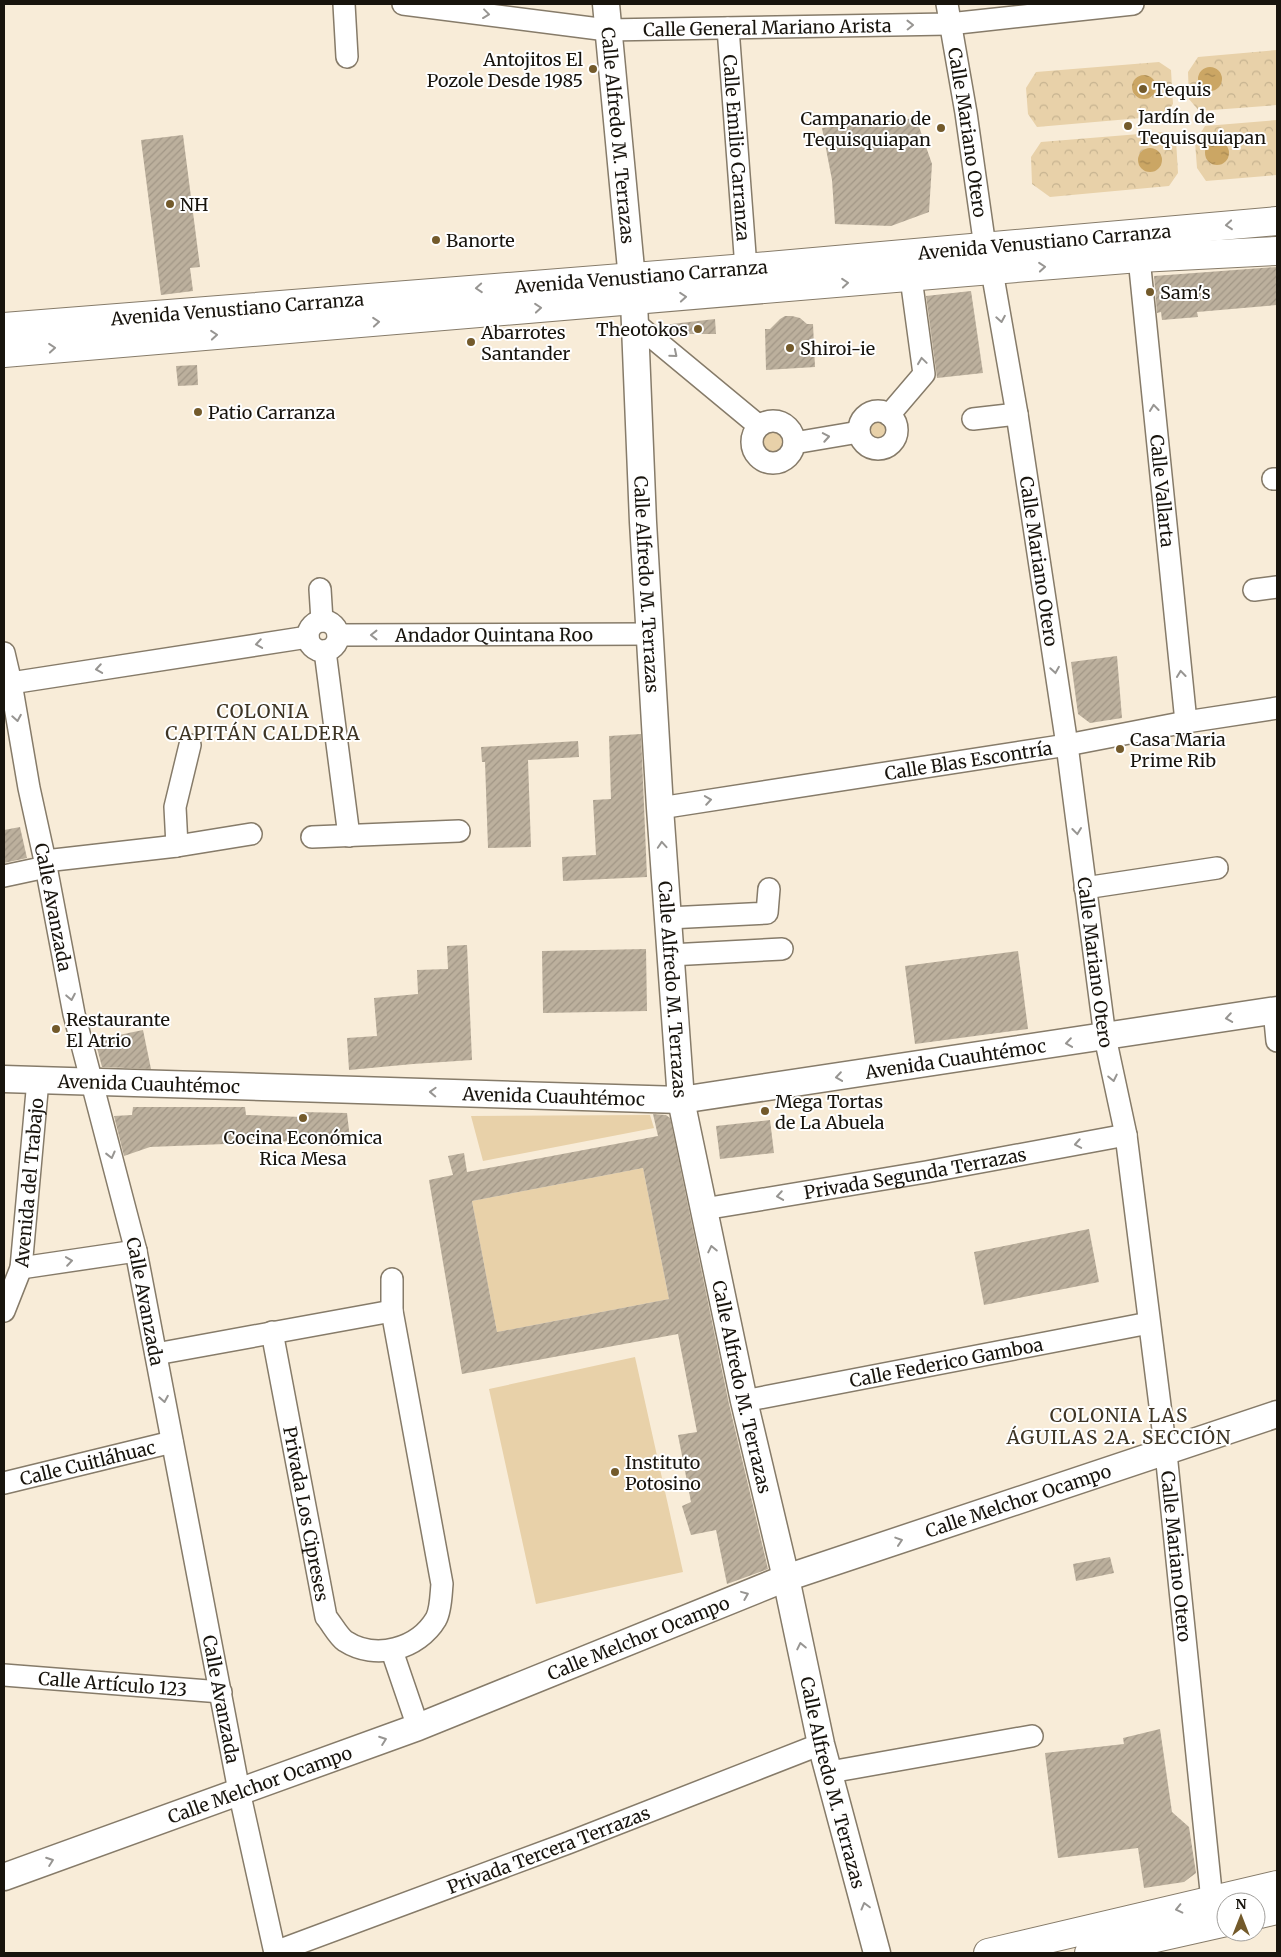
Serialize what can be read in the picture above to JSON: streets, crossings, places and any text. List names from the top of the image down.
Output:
{
  "streets": {
    "main road": ["Avenida Venustiano Carranza"],
    "street": [
      "Calle General Mariano Arista",
      "Calle Mariano Otero",
      "Calle Alfredo M. Terrazas",
      "Calle Emilio Carranza",
      "Calle Vallarta",
      "Andador Quintana Roo",
      "Calle Blas Escontría",
      "Calle Avanzada",
      "Avenida Cuauhtémoc",
      "Privada Segunda Terrazas",
      "Avenida del Trabajo",
      "Calle Federico Gamboa",
      "Calle Cuitláhuac",
      "Calle Melchor Ocampo",
      "Privada Los Cipreses",
      "Calle Artículo 123",
      "Privada Tercera Terrazas"
    ]
  },
  "crossings": [
    ["Calle General Mariano Arista", "Calle Mariano Otero"],
    ["Calle General Mariano Arista", "Calle Alfredo M. Terrazas"],
    ["Calle General Mariano Arista", "Calle Emilio Carranza"],
    ["Calle Mariano Otero", "Avenida Venustiano Carranza"],
    ["Calle Mariano Otero", "Calle Blas Escontría"],
    ["Calle Mariano Otero", "Avenida Cuauhtémoc"],
    ["Calle Mariano Otero", "Privada Segunda Terrazas"],
    ["Calle Mariano Otero", "Calle Federico Gamboa"],
    ["Calle Mariano Otero", "Calle Melchor Ocampo"],
    ["Calle Alfredo M. Terrazas", "Avenida Venustiano Carranza"],
    ["Calle Alfredo M. Terrazas", "Andador Quintana Roo"],
    ["Calle Alfredo M. Terrazas", "Calle Blas Escontría"],
    ["Calle Alfredo M. Terrazas", "Avenida Cuauhtémoc"],
    ["Calle Alfredo M. Terrazas", "Privada Segunda Terrazas"],
    ["Calle Alfredo M. Terrazas", "Calle Federico Gamboa"],
    ["Calle Alfredo M. Terrazas", "Calle Melchor Ocampo"],
    ["Calle Alfredo M. Terrazas", "Privada Tercera Terrazas"],
    ["Calle Emilio Carranza", "Avenida Venustiano Carranza"],
    ["Avenida Venustiano Carranza", "Calle Vallarta"],
    ["Calle Vallarta", "Calle Blas Escontría"],
    ["Calle Avanzada", "Avenida Cuauhtémoc"],
    ["Calle Avanzada", "Calle Cuitláhuac"],
    ["Calle Avanzada", "Calle Melchor Ocampo"],
    ["Calle Avanzada", "Calle Artículo 123"],
    ["Calle Avanzada", "Privada Tercera Terrazas"],
    ["Avenida Cuauhtémoc", "Avenida del Trabajo"]
  ],
  "one_way": [
    "Calle General Mariano Arista",
    "Calle Mariano Otero",
    "Calle Vallarta",
    "Andador Quintana Roo",
    "Calle Blas Escontría",
    "Calle Avanzada",
    "Privada Segunda Terrazas",
    "Calle Melchor Ocampo"
  ],
  "districts": ["COLONIA CAPITÁN CALDERA", "COLONIA LAS ÁGUILAS 2A. SECCIÓN"],
  "places": [
    "Antojitos El Pozole Desde 1985",
    "Tequis",
    "Jardín de Tequisquiapan",
    "Campanario de Tequisquiapan",
    "NH",
    "Banorte",
    "Sam's",
    "Theotokos",
    "Abarrotes Santander",
    "Shiroi-ie",
    "Patio Carranza",
    "Casa Maria Prime Rib",
    "Restaurante El Atrio",
    "Mega Tortas de La Abuela",
    "Cocina Económica Rica Mesa",
    "Instituto Potosino"
  ],
  "north": "top"
}
